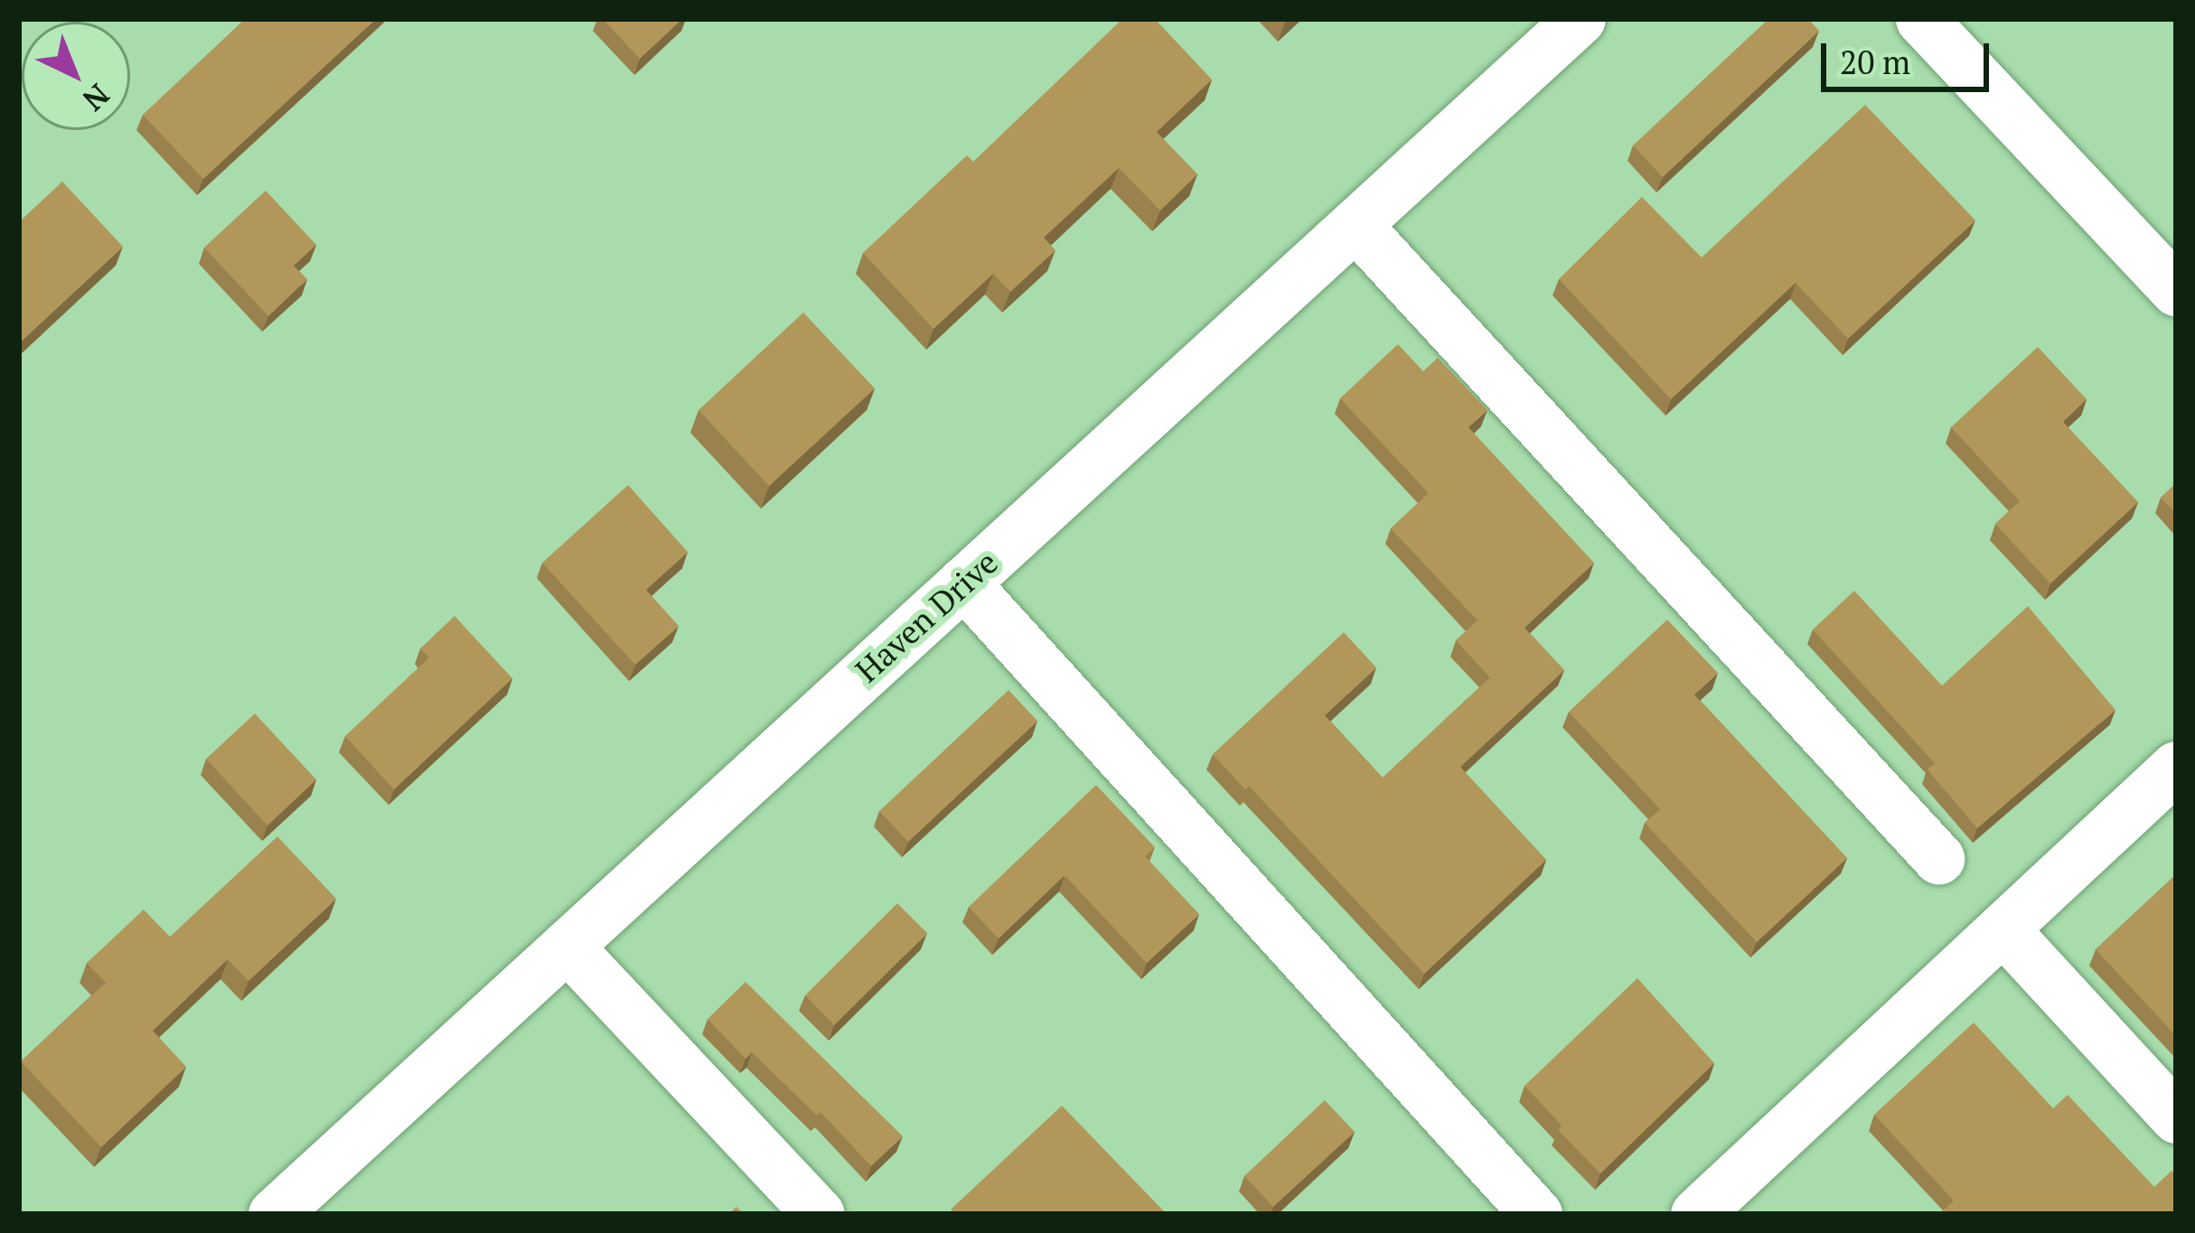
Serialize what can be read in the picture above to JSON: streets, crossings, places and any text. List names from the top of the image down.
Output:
{
  "streets": {
    "street": ["Haven Drive"]
  },
  "scale_bar": "20 m",
  "north": "bottom right"
}
